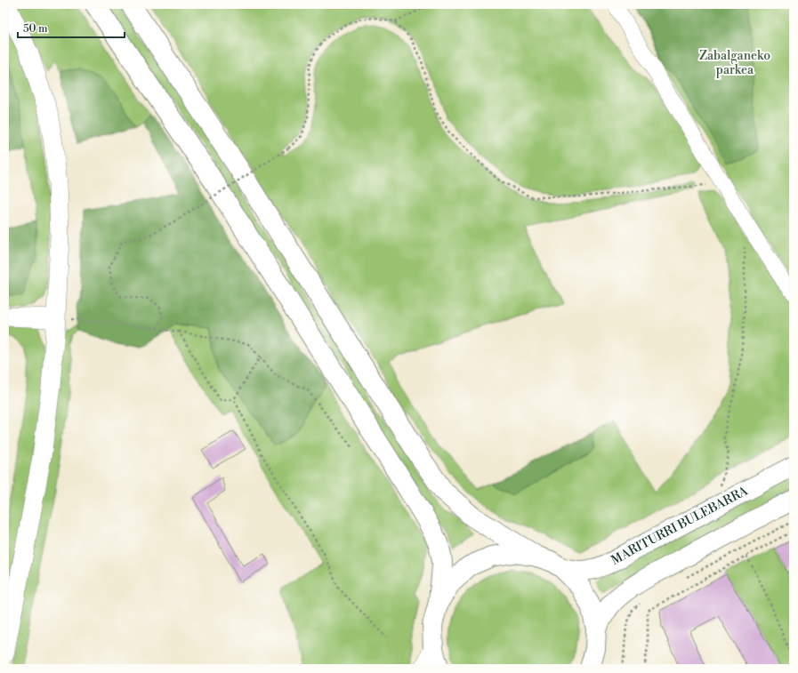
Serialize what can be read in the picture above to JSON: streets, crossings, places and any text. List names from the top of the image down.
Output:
{
  "streets": {
    "main road": ["MARITURRI BULEBARRA"]
  },
  "parks": ["Zabalganeko parkea"],
  "scale_bar": "50 m"
}
